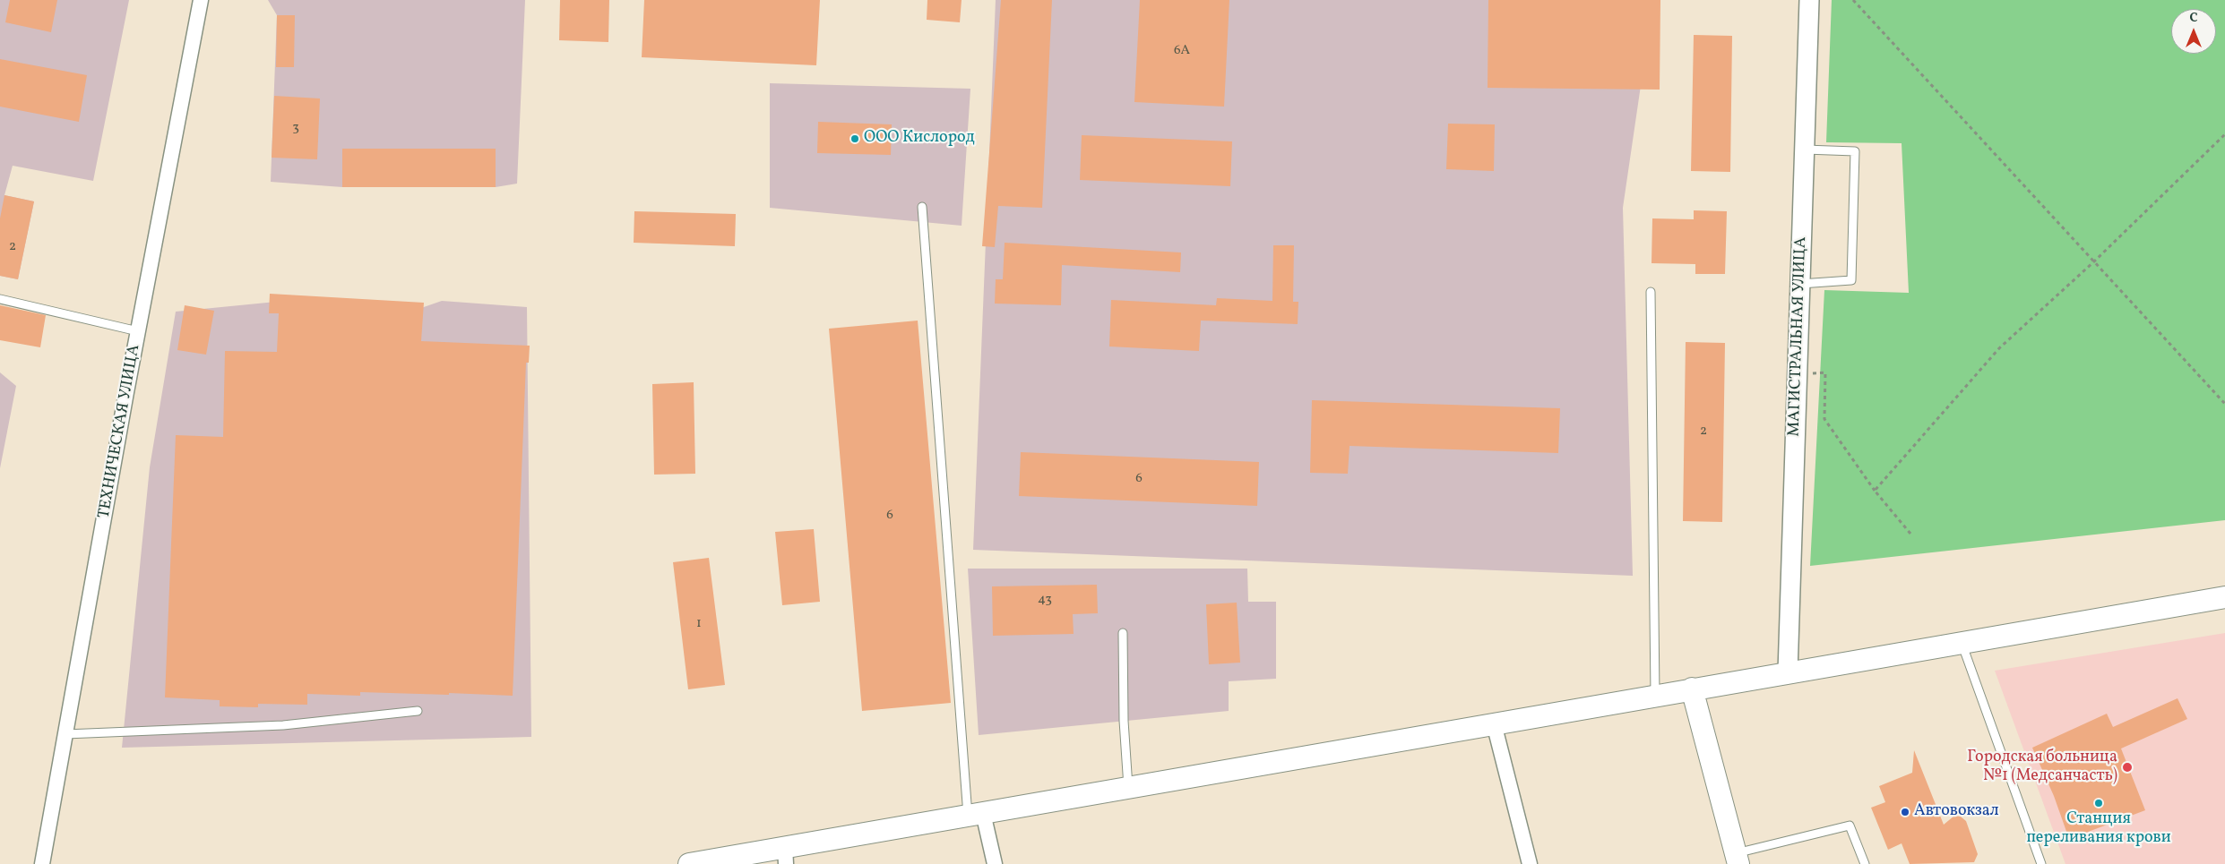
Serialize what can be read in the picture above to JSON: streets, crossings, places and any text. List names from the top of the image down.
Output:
{
  "streets": {
    "street": ["МАГИСТРАЛЬНАЯ УЛИЦА", "ТЕХНИЧЕСКАЯ УЛИЦА"]
  },
  "places": [
    "ООО Кислород",
    "Городская больница №1 (Медсанчасть)",
    "Станция переливания крови",
    "Автовокзал"
  ],
  "house_numbers": [
    "6А",
    "3",
    "2",
    "2",
    "6",
    "6",
    "43",
    "1"
  ],
  "north": "top"
}
